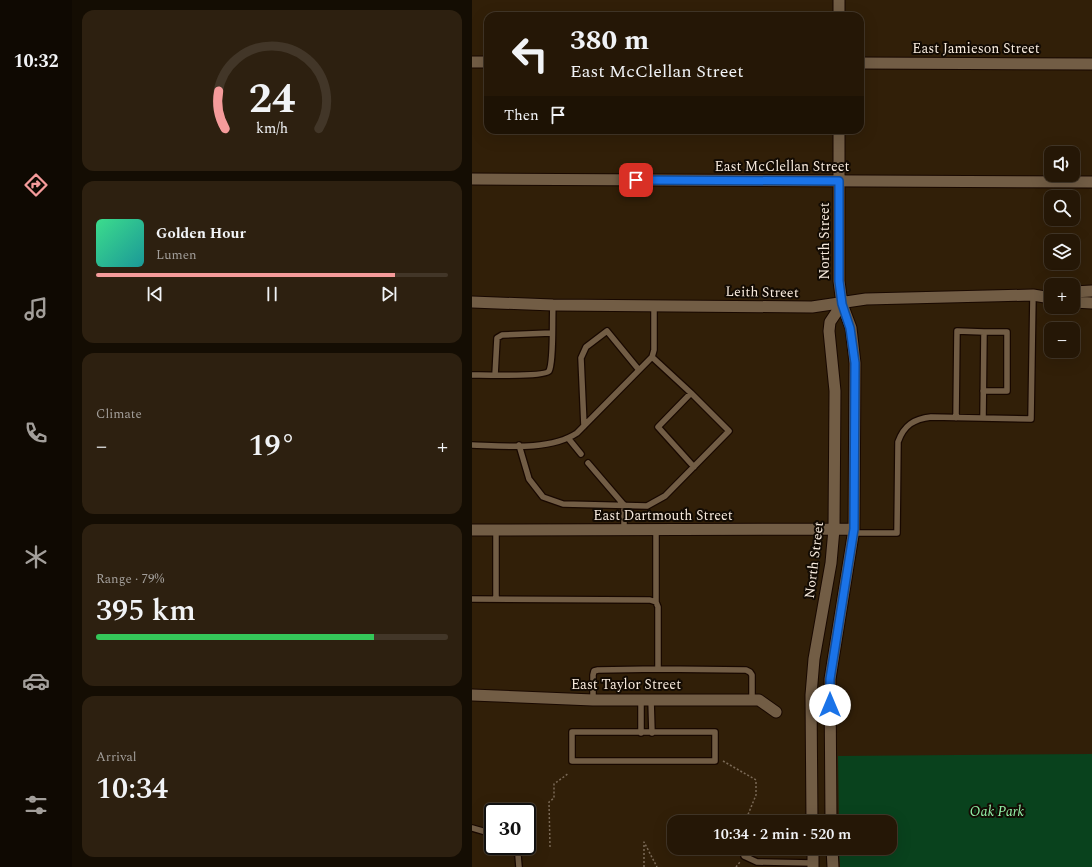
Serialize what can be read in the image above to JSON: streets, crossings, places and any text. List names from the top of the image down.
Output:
{
  "streets": {
    "street": [
      "East Jamieson Street",
      "East McClellan Street",
      "North Street",
      "Leith Street",
      "East Dartmouth Street",
      "East Taylor Street"
    ]
  },
  "crossings": [
    ["East McClellan Street", "North Street"],
    ["North Street", "Leith Street"],
    ["North Street", "East Dartmouth Street"]
  ],
  "parks": ["Oak Park"],
  "page": {
    "tabs": "10:32",
    "turn": ["380 m", "East McClellan Street"],
    "then": "Then",
    "map_buttons": ["+", "−"],
    "song": ["Golden Hour", "Lumen"],
    "tile": [
      "Climate",
      ["Range · 79%", "395 km"],
      ["Arrival", "10:34"]
    ],
    "heat": ["−", "19°", "+"],
    "limit": "30",
    "trip": "10:34 · 2 min · 520 m",
    "gauge": ["24", "km/h"]
  }
}
